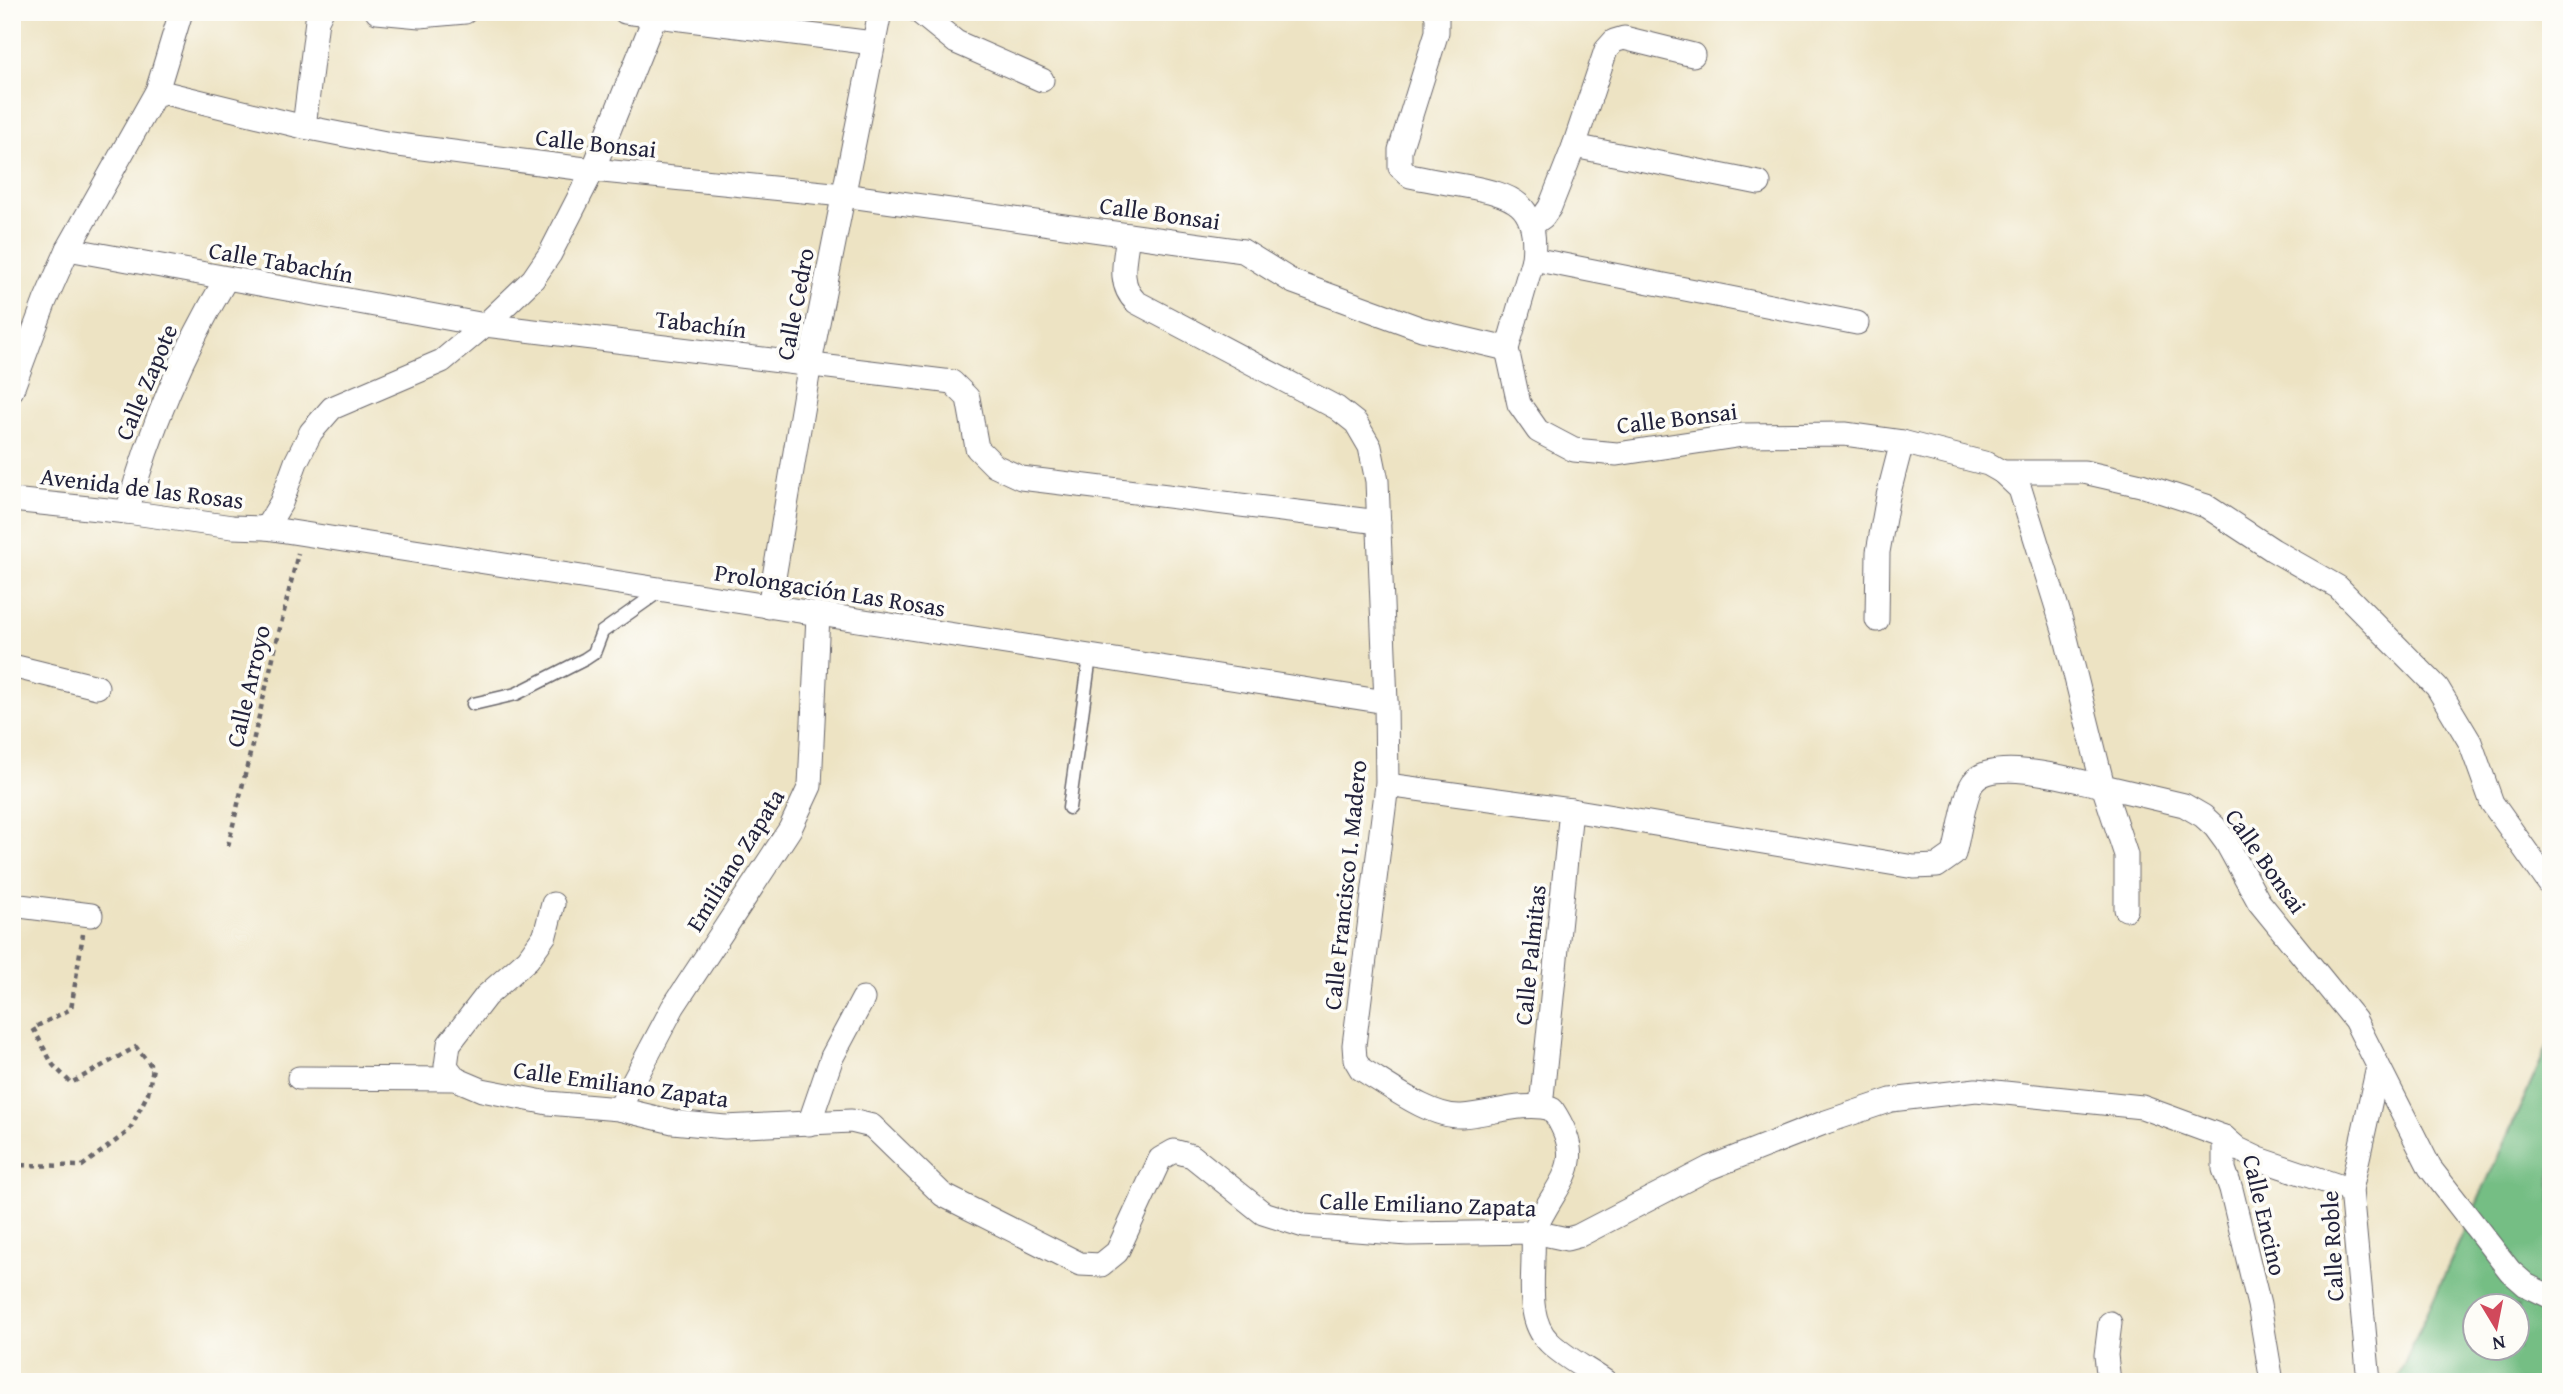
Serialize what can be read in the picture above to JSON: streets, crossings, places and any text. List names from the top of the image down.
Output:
{
  "streets": {
    "street": [
      "Calle Bonsai",
      "Calle Tabachín",
      "Calle Cedro",
      "Tabachín",
      "Calle Zapote",
      "Avenida de las Rosas",
      "Prolongación Las Rosas",
      "Emiliano Zapata",
      "Calle Francisco I. Madero",
      "Calle Palmitas",
      "Calle Emiliano Zapata",
      "Calle Encino",
      "Calle Roble"
    ],
    "path": ["Calle Arroyo"]
  },
  "crossings": [
    ["Calle Bonsai", "Calle Cedro"],
    ["Calle Bonsai", "Avenida de las Rosas"],
    ["Calle Bonsai", "Calle Francisco I. Madero"],
    ["Calle Bonsai", "Calle Palmitas"],
    ["Calle Bonsai", "Calle Roble"],
    ["Calle Tabachín", "Tabachín"],
    ["Calle Tabachín", "Calle Zapote"],
    ["Calle Tabachín", "Avenida de las Rosas"],
    ["Calle Cedro", "Tabachín"],
    ["Calle Cedro", "Prolongación Las Rosas"],
    ["Tabachín", "Avenida de las Rosas"],
    ["Tabachín", "Calle Francisco I. Madero"],
    ["Calle Zapote", "Avenida de las Rosas"],
    ["Avenida de las Rosas", "Prolongación Las Rosas"],
    ["Prolongación Las Rosas", "Calle Arroyo"],
    ["Prolongación Las Rosas", "Emiliano Zapata"],
    ["Prolongación Las Rosas", "Calle Francisco I. Madero"],
    ["Emiliano Zapata", "Calle Emiliano Zapata"],
    ["Calle Francisco I. Madero", "Calle Palmitas"],
    ["Calle Emiliano Zapata", "Calle Encino"],
    ["Calle Emiliano Zapata", "Calle Roble"]
  ],
  "north": "bottom"
}
